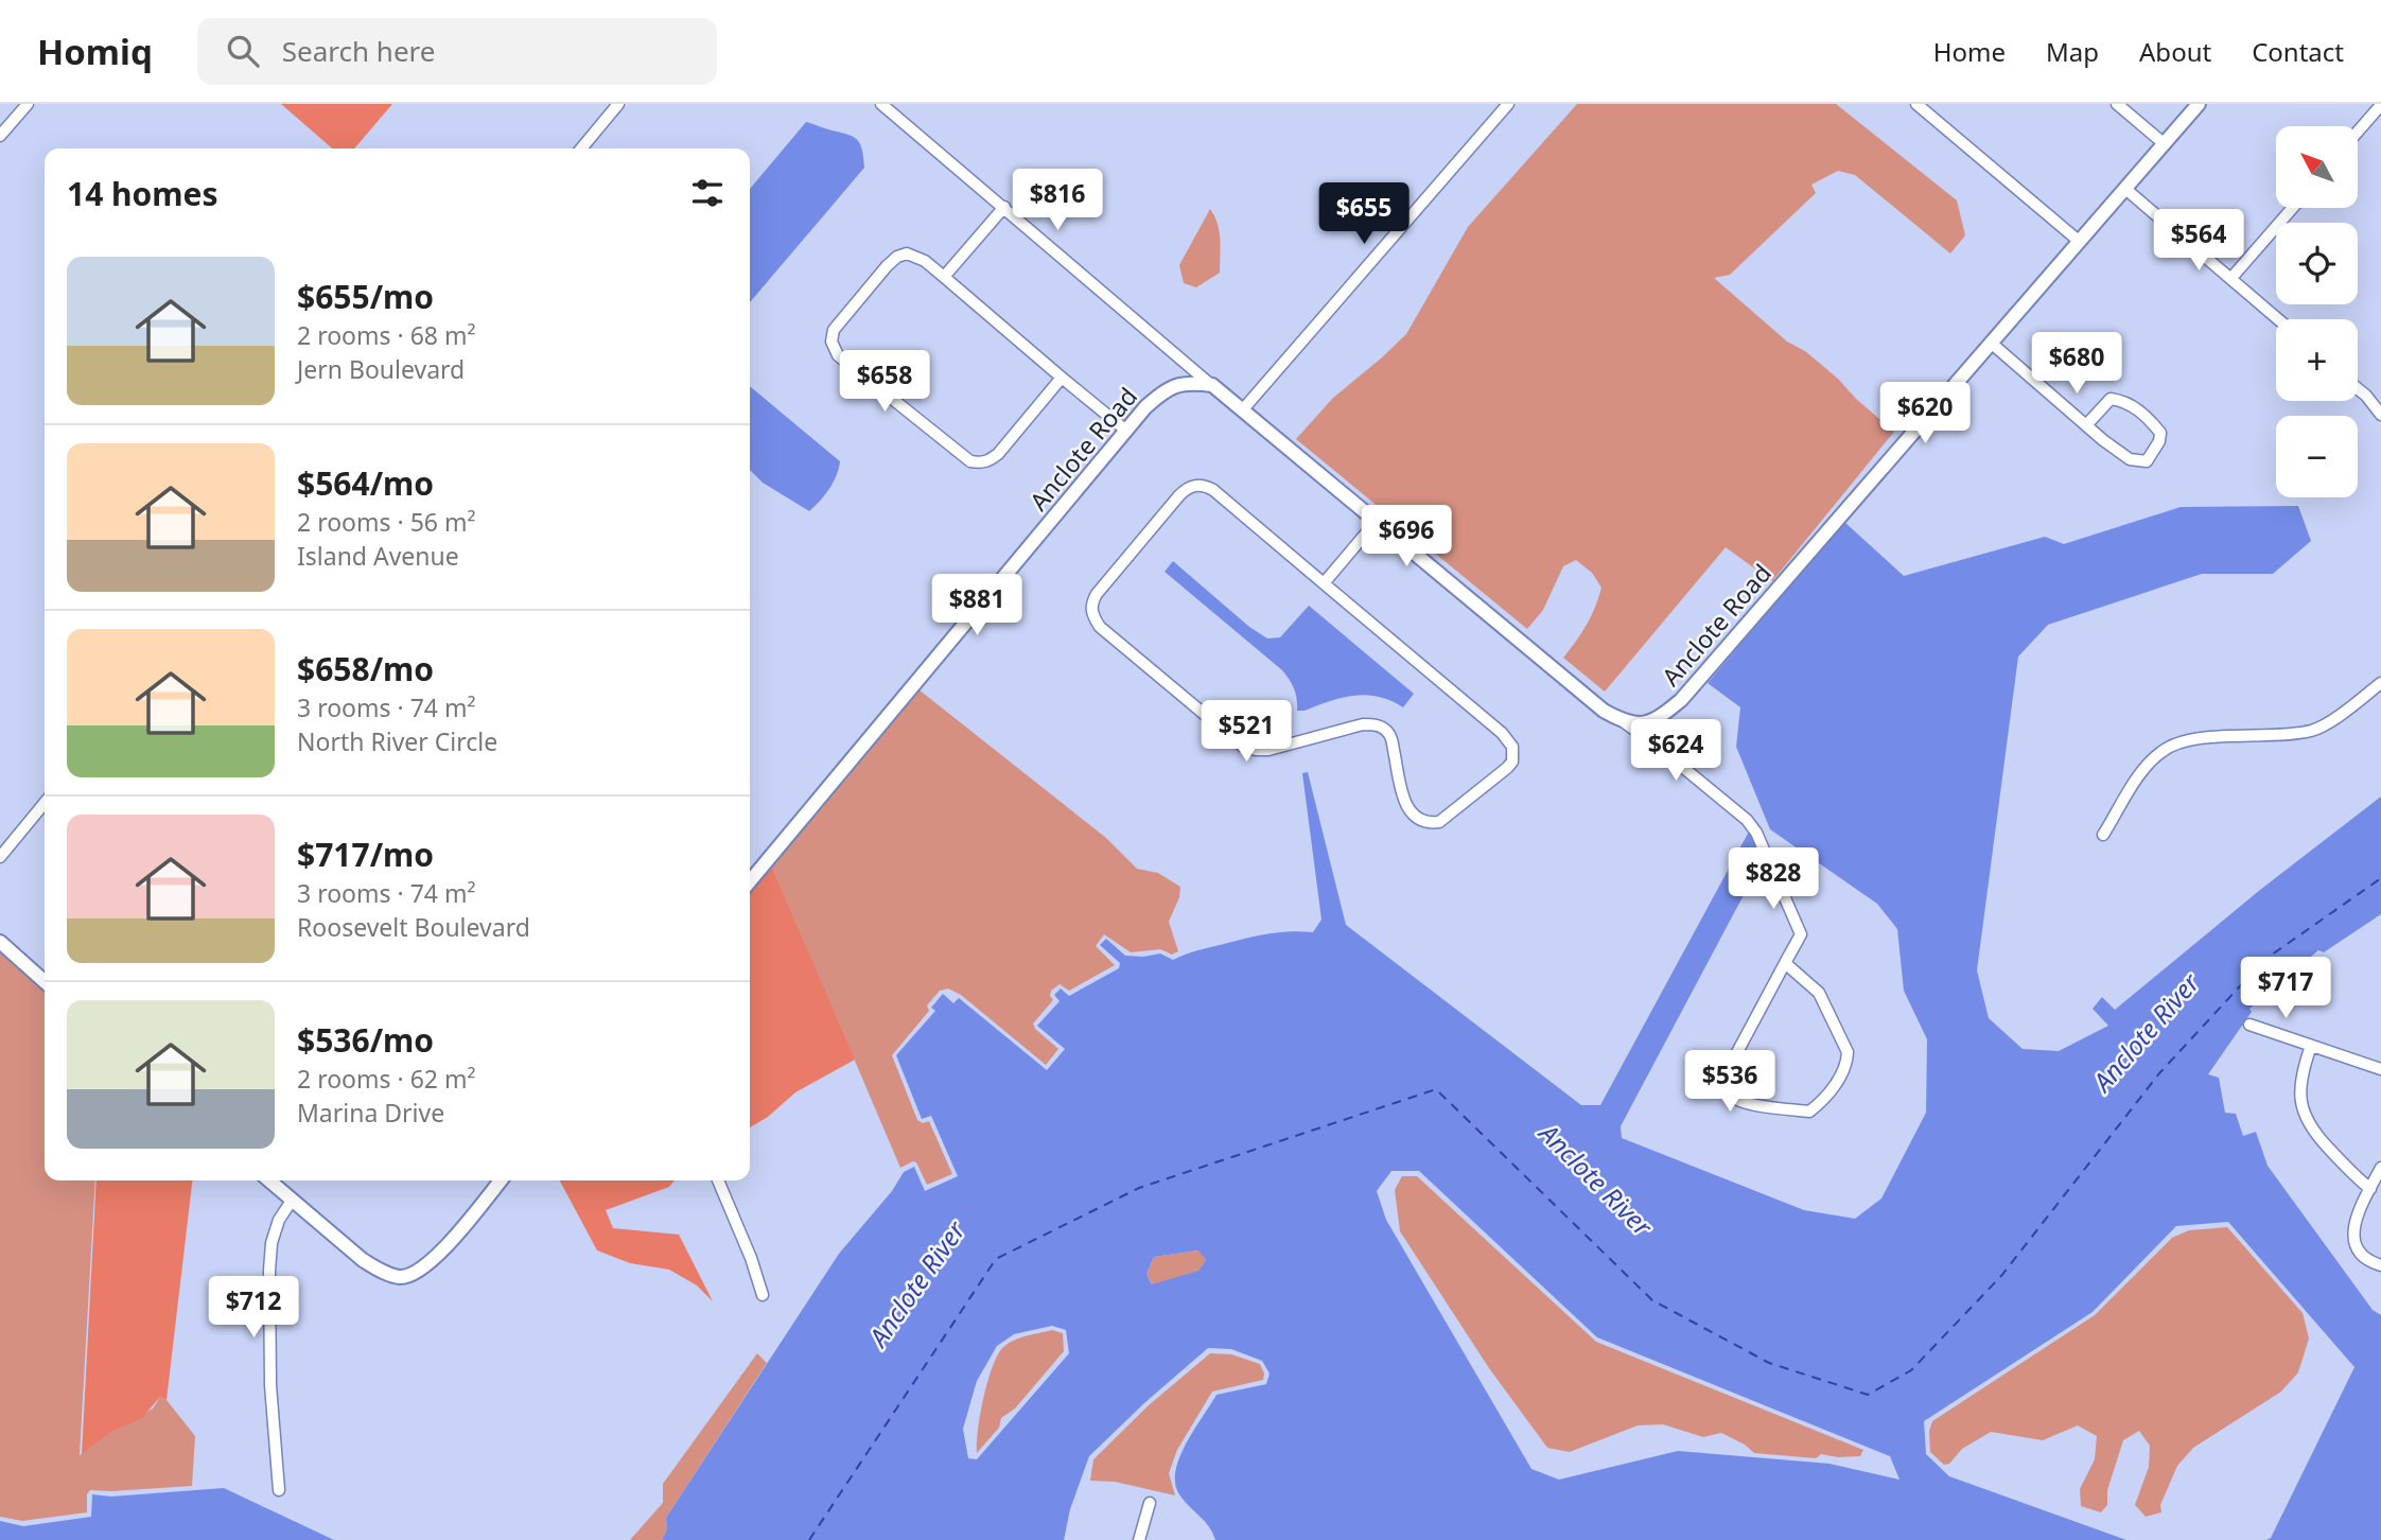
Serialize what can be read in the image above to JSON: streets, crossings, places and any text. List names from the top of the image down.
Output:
{
  "streets": {
    "street": ["Anclote Road"]
  },
  "water": ["Anclote River"],
  "north": "top left",
  "page": {
    "header": "Homiq",
    "search": "Search here",
    "nav": [
      "Home",
      "Map",
      "About",
      "Contact"
    ],
    "map_buttons": ["+", "−"],
    "heading": "14 homes",
    "price": [
      "$816",
      "$655",
      "$564",
      "$680",
      "$658",
      "$620",
      "$696",
      "$881",
      "$521",
      "$624",
      "$828",
      "$717",
      "$536",
      "$712"
    ],
    "list": [
      {
        "name": "$655/mo",
        "note": "2 rooms · 68 m² · Jern Boulevard"
      },
      {
        "name": "$564/mo",
        "note": "2 rooms · 56 m² · Island Avenue"
      },
      {
        "name": "$658/mo",
        "note": "3 rooms · 74 m² · North River Circle"
      },
      {
        "name": "$717/mo",
        "note": "3 rooms · 74 m² · Roosevelt Boulevard"
      },
      {
        "name": "$536/mo",
        "note": "2 rooms · 62 m² · Marina Drive"
      }
    ]
  }
}
